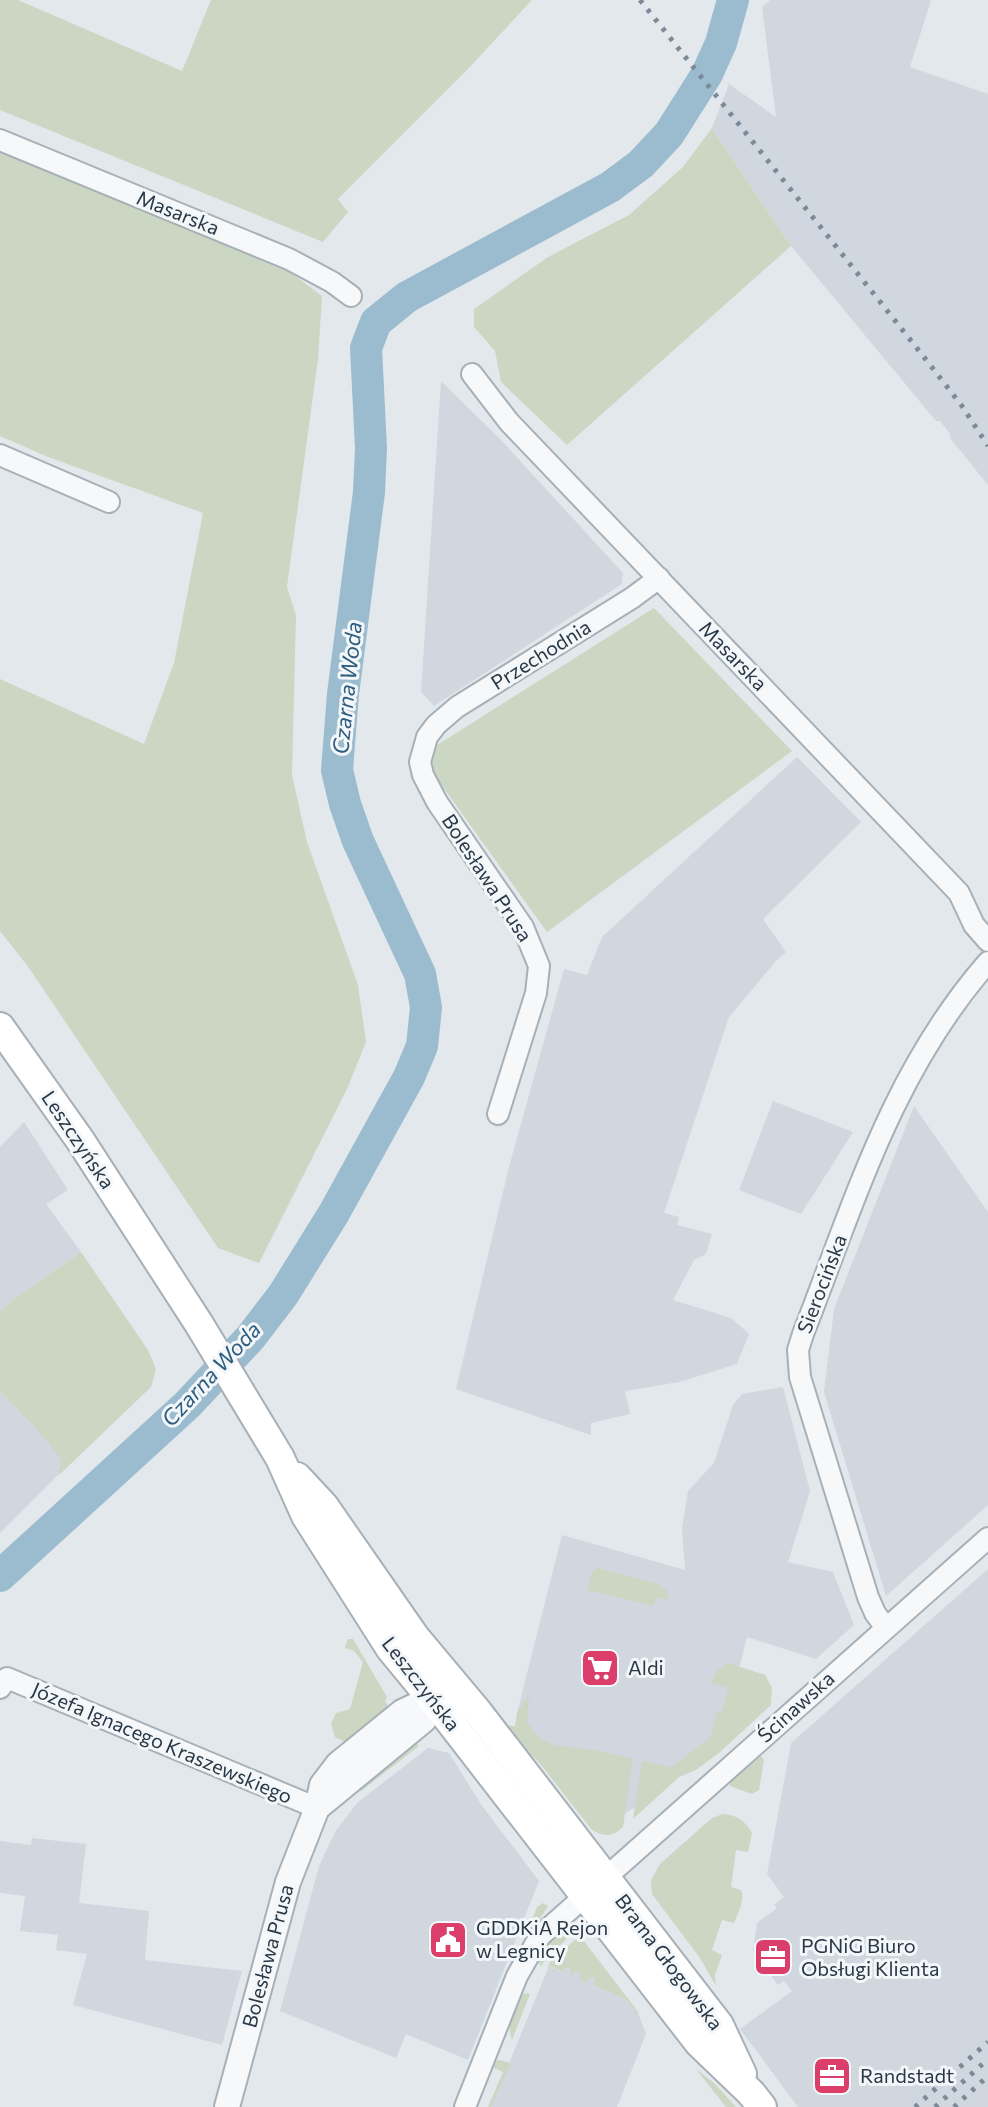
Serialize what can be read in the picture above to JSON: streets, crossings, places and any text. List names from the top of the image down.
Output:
{
  "streets": {
    "main road": ["Leszczyńska", "Brama Głogowska"],
    "street": [
      "Masarska",
      "Przechodnia",
      "Bolesława Prusa",
      "Sierocińska",
      "Ścinawska",
      "Józefa Ignacego Kraszewskiego"
    ]
  },
  "crossings": [
    ["Masarska", "Przechodnia"],
    ["Przechodnia", "Bolesława Prusa"],
    ["Bolesława Prusa", "Leszczyńska"],
    ["Bolesława Prusa", "Józefa Ignacego Kraszewskiego"],
    ["Leszczyńska", "Ścinawska"],
    ["Leszczyńska", "Brama Głogowska"],
    ["Sierocińska", "Ścinawska"],
    ["Ścinawska", "Brama Głogowska"]
  ],
  "water": ["Czarna Woda"],
  "places": {
    "supermarket": ["Aldi"],
    "public building": ["GDDKiA Rejon w Legnicy"],
    "office": ["PGNiG Biuro Obsługi Klienta", "Randstadt"]
  }
}
